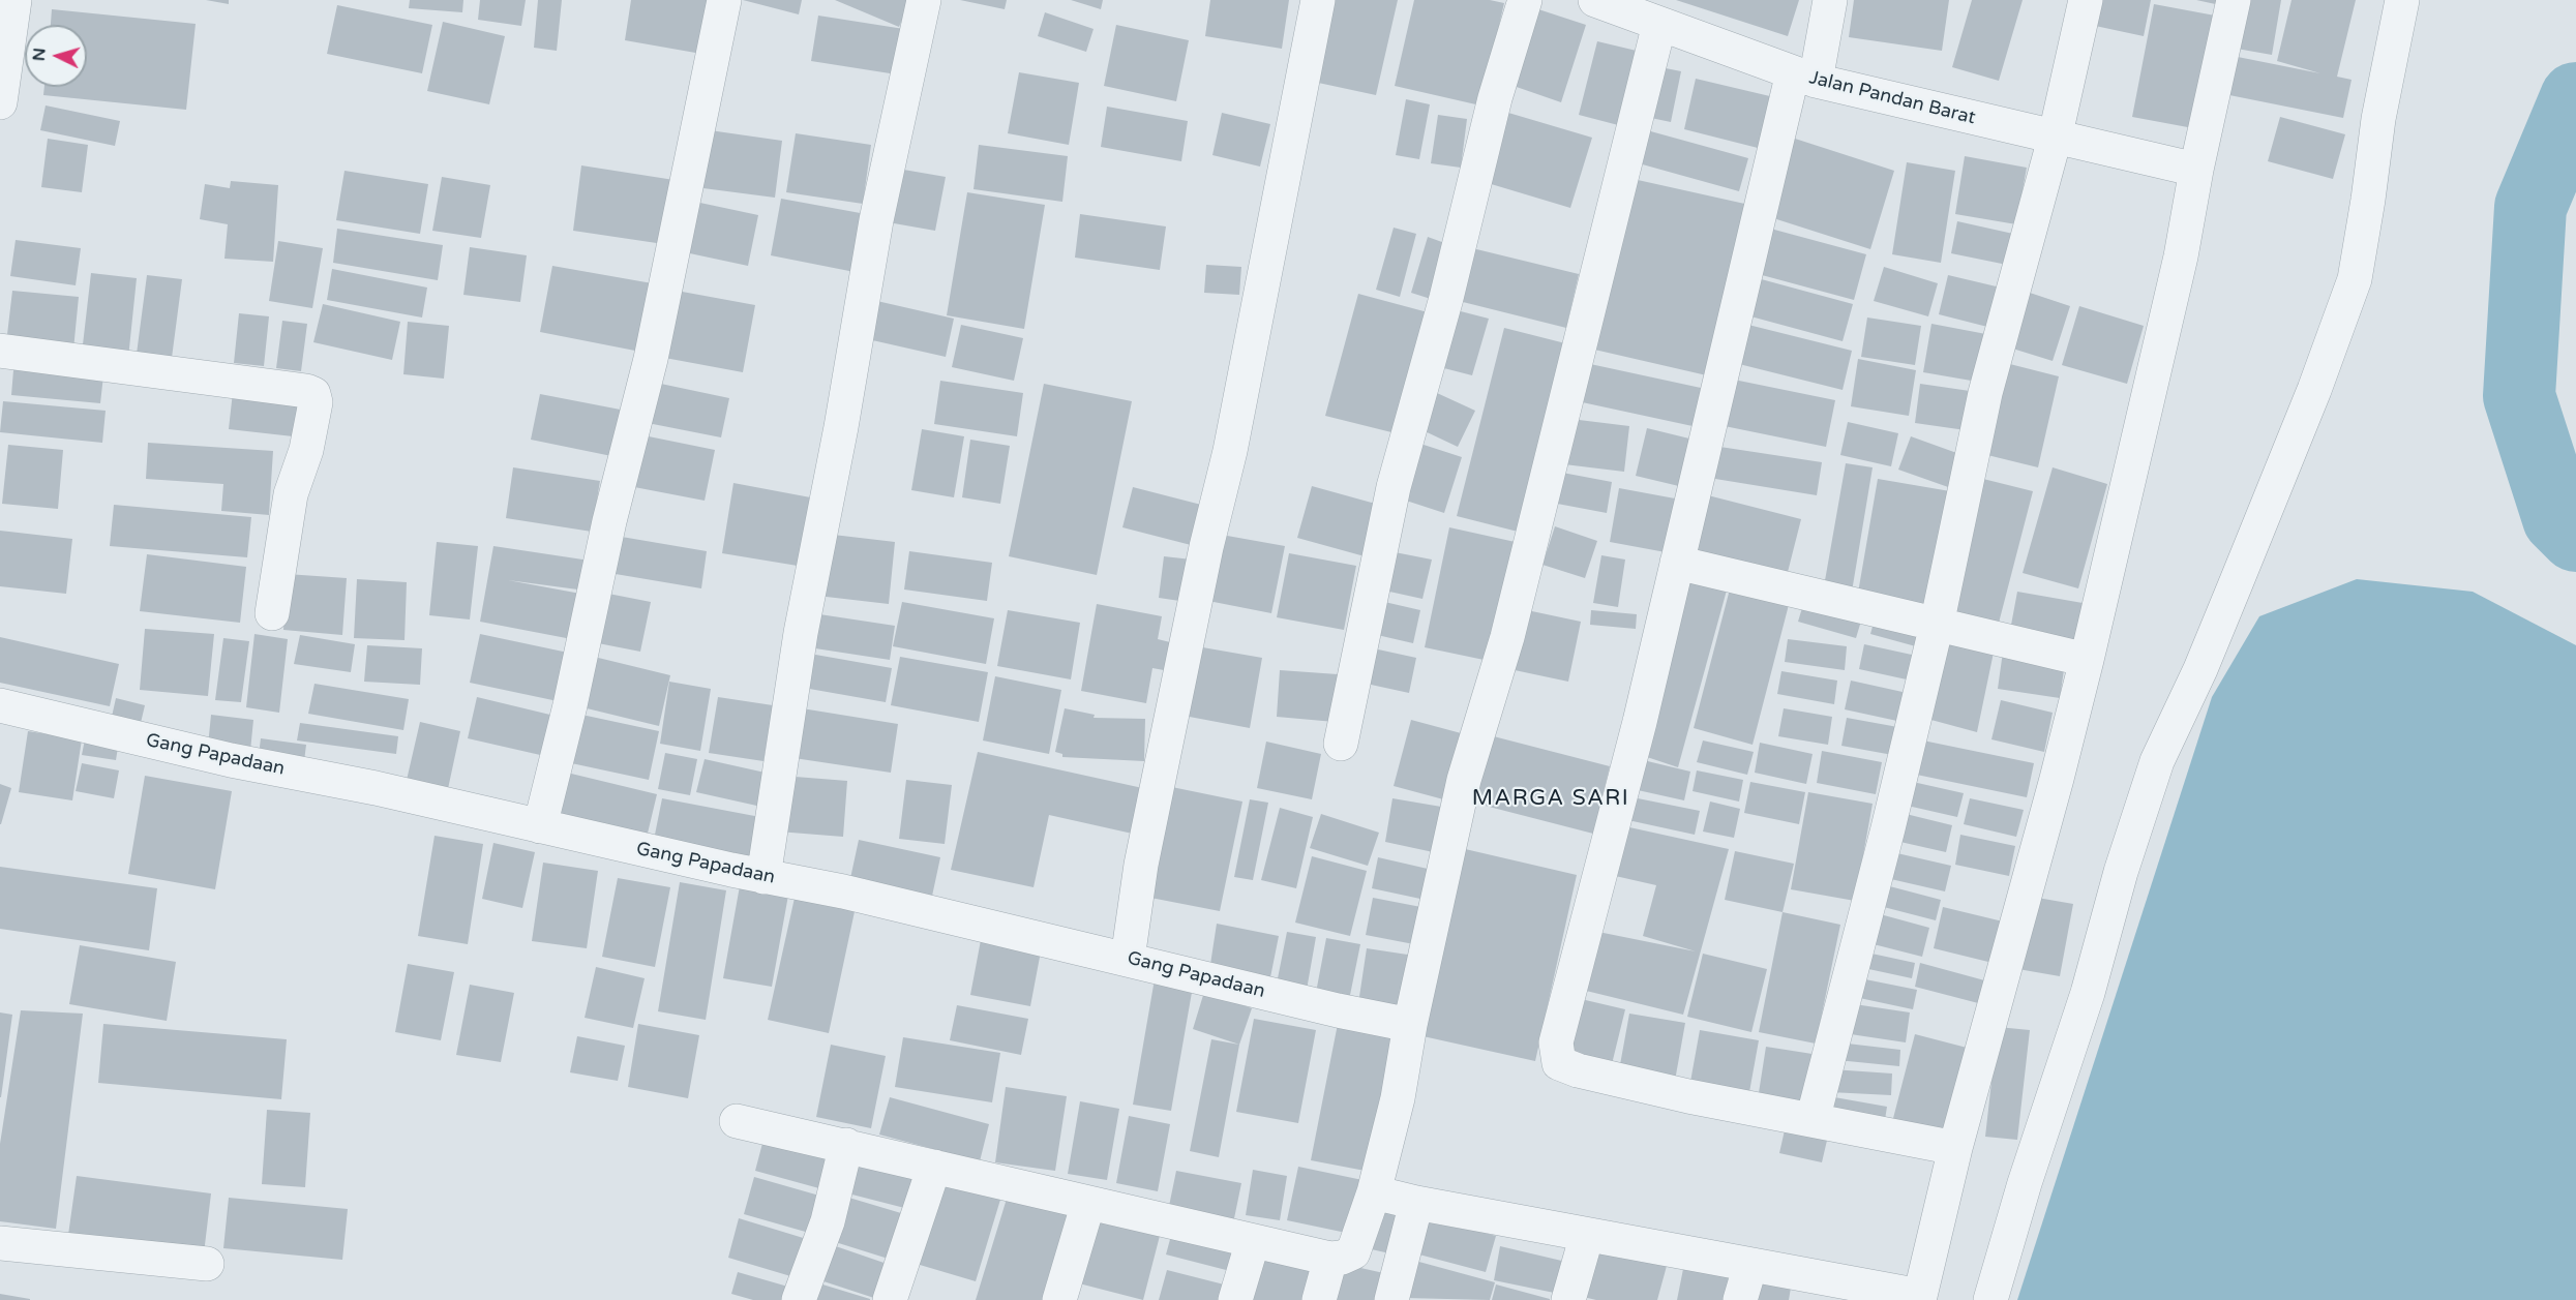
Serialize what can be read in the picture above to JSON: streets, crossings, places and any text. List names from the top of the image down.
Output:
{
  "streets": {
    "street": ["Jalan Pandan Barat", "Gang Papadaan"]
  },
  "districts": ["MARGA SARI"],
  "north": "left"
}
